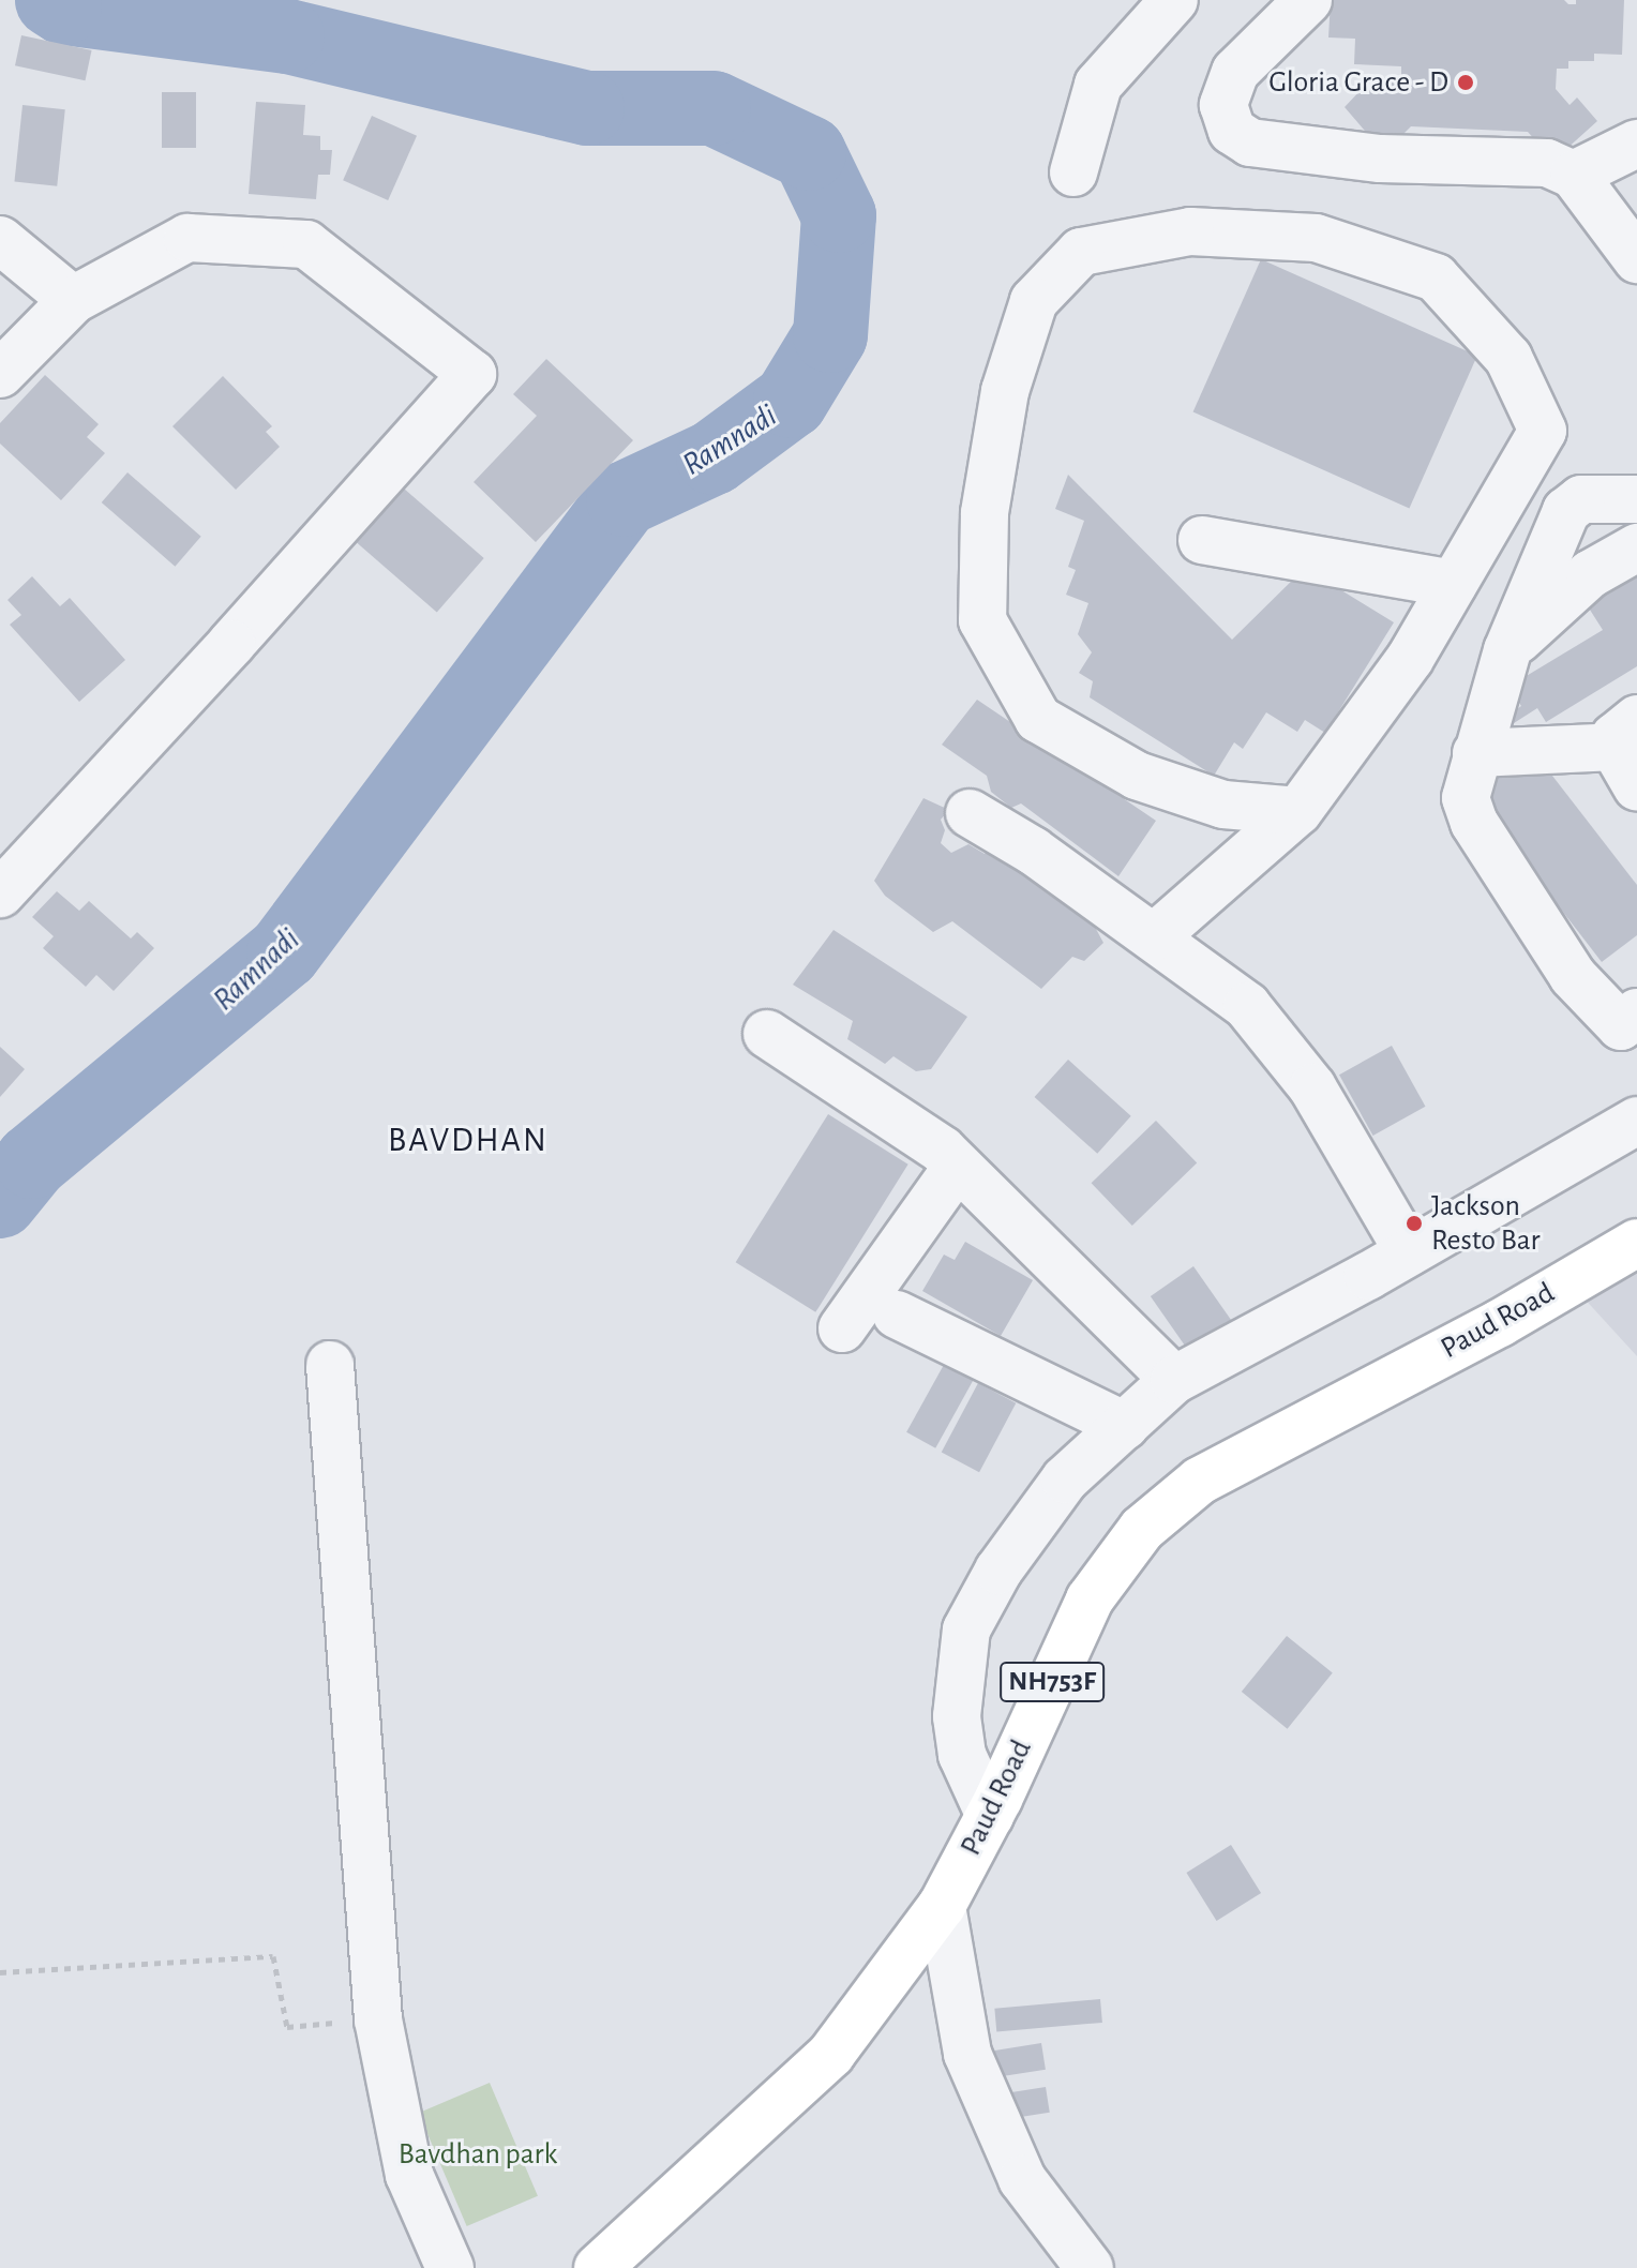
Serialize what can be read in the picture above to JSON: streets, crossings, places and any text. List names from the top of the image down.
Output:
{
  "streets": {
    "main road": ["Paud Road", "NH753F"]
  },
  "districts": ["BAVDHAN"],
  "water": ["Ramnadi"],
  "parks": ["Bavdhan park"],
  "places": ["Gloria Grace - D", "Jackson Resto Bar"]
}
